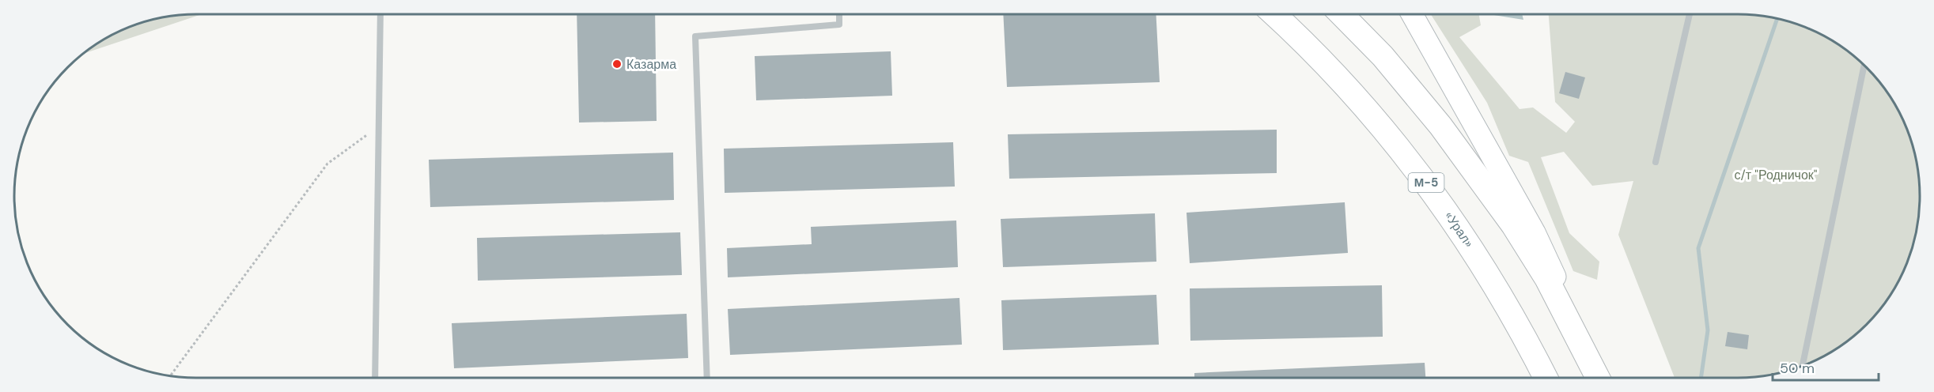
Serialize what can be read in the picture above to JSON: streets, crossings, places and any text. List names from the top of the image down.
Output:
{
  "streets": {
    "highway": ["М-5", "«Урал»"]
  },
  "parks": ["с/т \"Родничок\""],
  "places": ["Казарма"],
  "scale_bar": "50 m"
}
